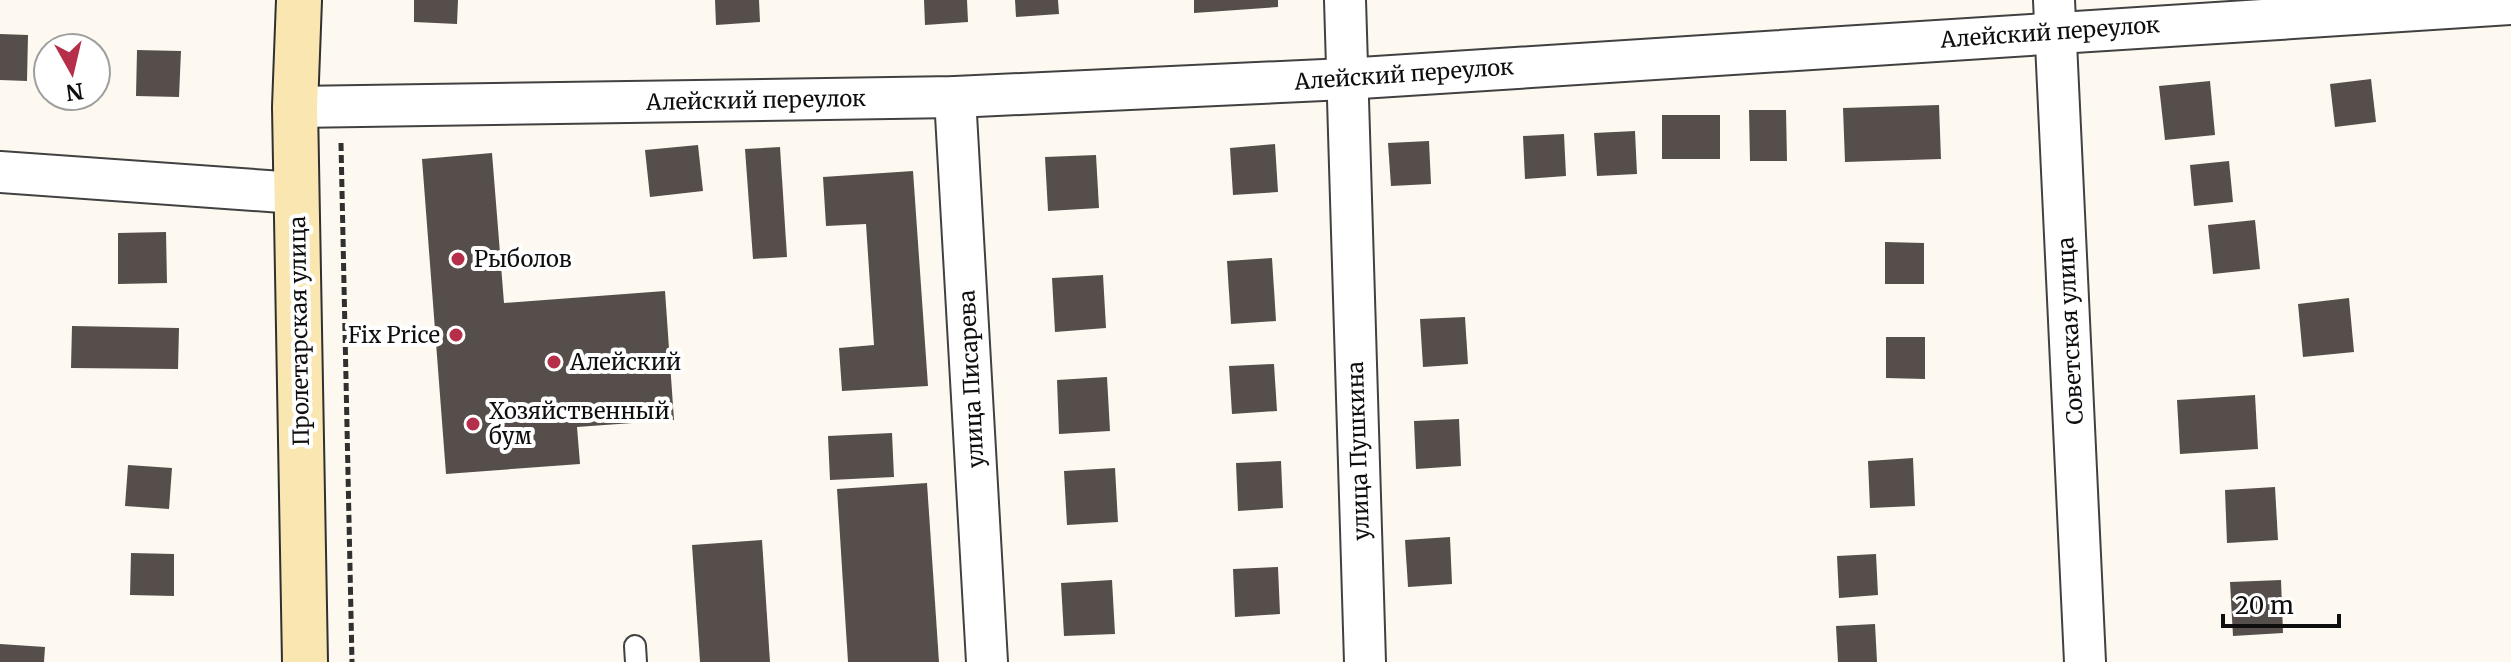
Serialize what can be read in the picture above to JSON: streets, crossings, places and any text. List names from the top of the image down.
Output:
{
  "streets": {
    "main road": ["Пролетарская улица"],
    "street": [
      "Алейский переулок",
      "Советская улица",
      "улица Писарева",
      "улица Пушкина"
    ]
  },
  "crossings": [
    ["Алейский переулок", "Пролетарская улица"],
    ["Алейский переулок", "Советская улица"],
    ["Алейский переулок", "улица Писарева"],
    ["Алейский переулок", "улица Пушкина"]
  ],
  "places": [
    "Рыболов",
    "Fix Price",
    "Алейский",
    "Хозяйственный бум"
  ],
  "scale_bar": "20 m",
  "north": "bottom"
}
